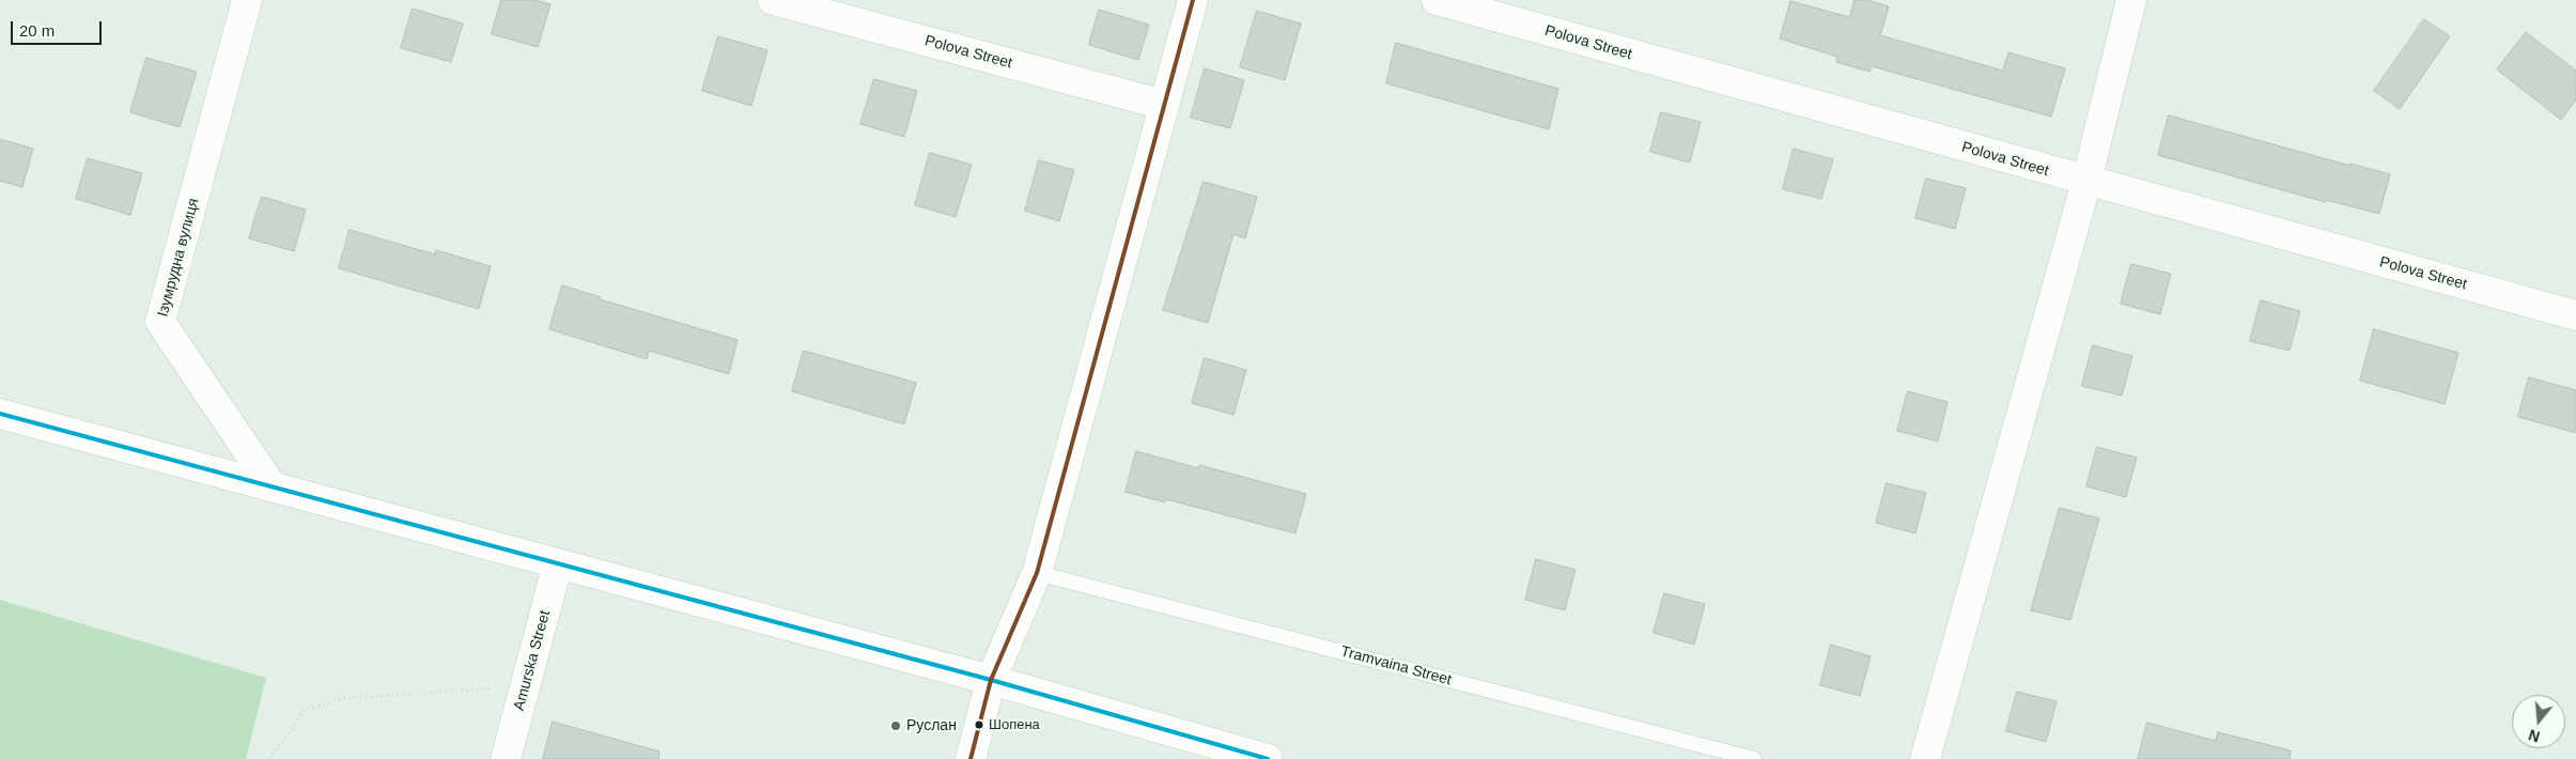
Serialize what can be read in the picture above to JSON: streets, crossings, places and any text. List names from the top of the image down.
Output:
{
  "streets": {
    "street": ["Polova Street", "Ізумрудна вулиця", "Amurska Street"],
    "lane": ["Tramvaina Street"]
  },
  "places": ["Шопена", "Руслан"],
  "scale_bar": "20 m",
  "north": "bottom"
}
